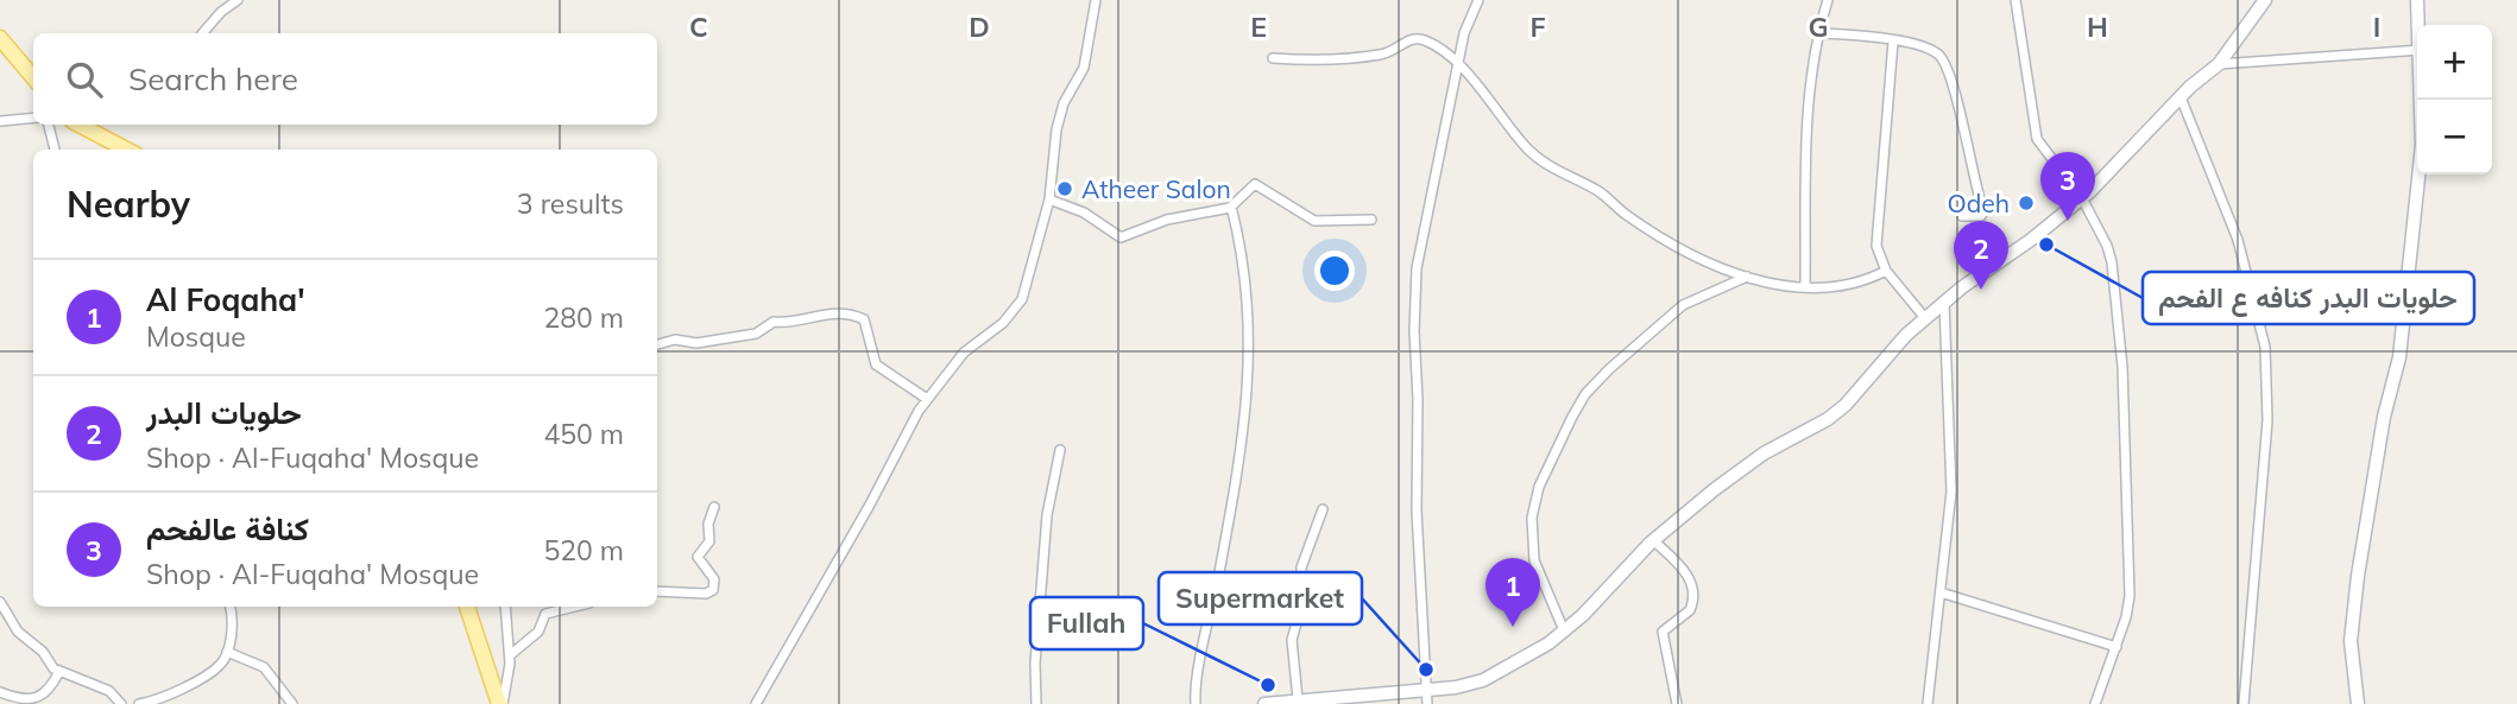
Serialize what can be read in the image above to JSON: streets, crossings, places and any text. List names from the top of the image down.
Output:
{
  "places": [
    "Atheer Salon",
    "Odeh",
    "حلويات البدر كنافه ع الفحم",
    "Supermarket",
    "Fullah"
  ],
  "page": {
    "map_buttons": ["+", "−"],
    "search": "Search here",
    "heading": ["Nearby", "3 results"],
    "pins": ["3", "2", "1"],
    "list": [
      {
        "mark": "1",
        "name": "Al Foqaha'",
        "note": "Mosque",
        "value": "280 m"
      },
      {
        "mark": "2",
        "name": "حلويات البدر",
        "note": "Shop · Al-Fuqaha' Mosque",
        "value": "450 m"
      },
      {
        "mark": "3",
        "name": "كنافة عالفحم",
        "note": "Shop · Al-Fuqaha' Mosque",
        "value": "520 m"
      }
    ]
  },
  "grid": {
    "columns": [
      "C",
      "D",
      "E",
      "F",
      "G",
      "H",
      "I"
    ]
  }
}
